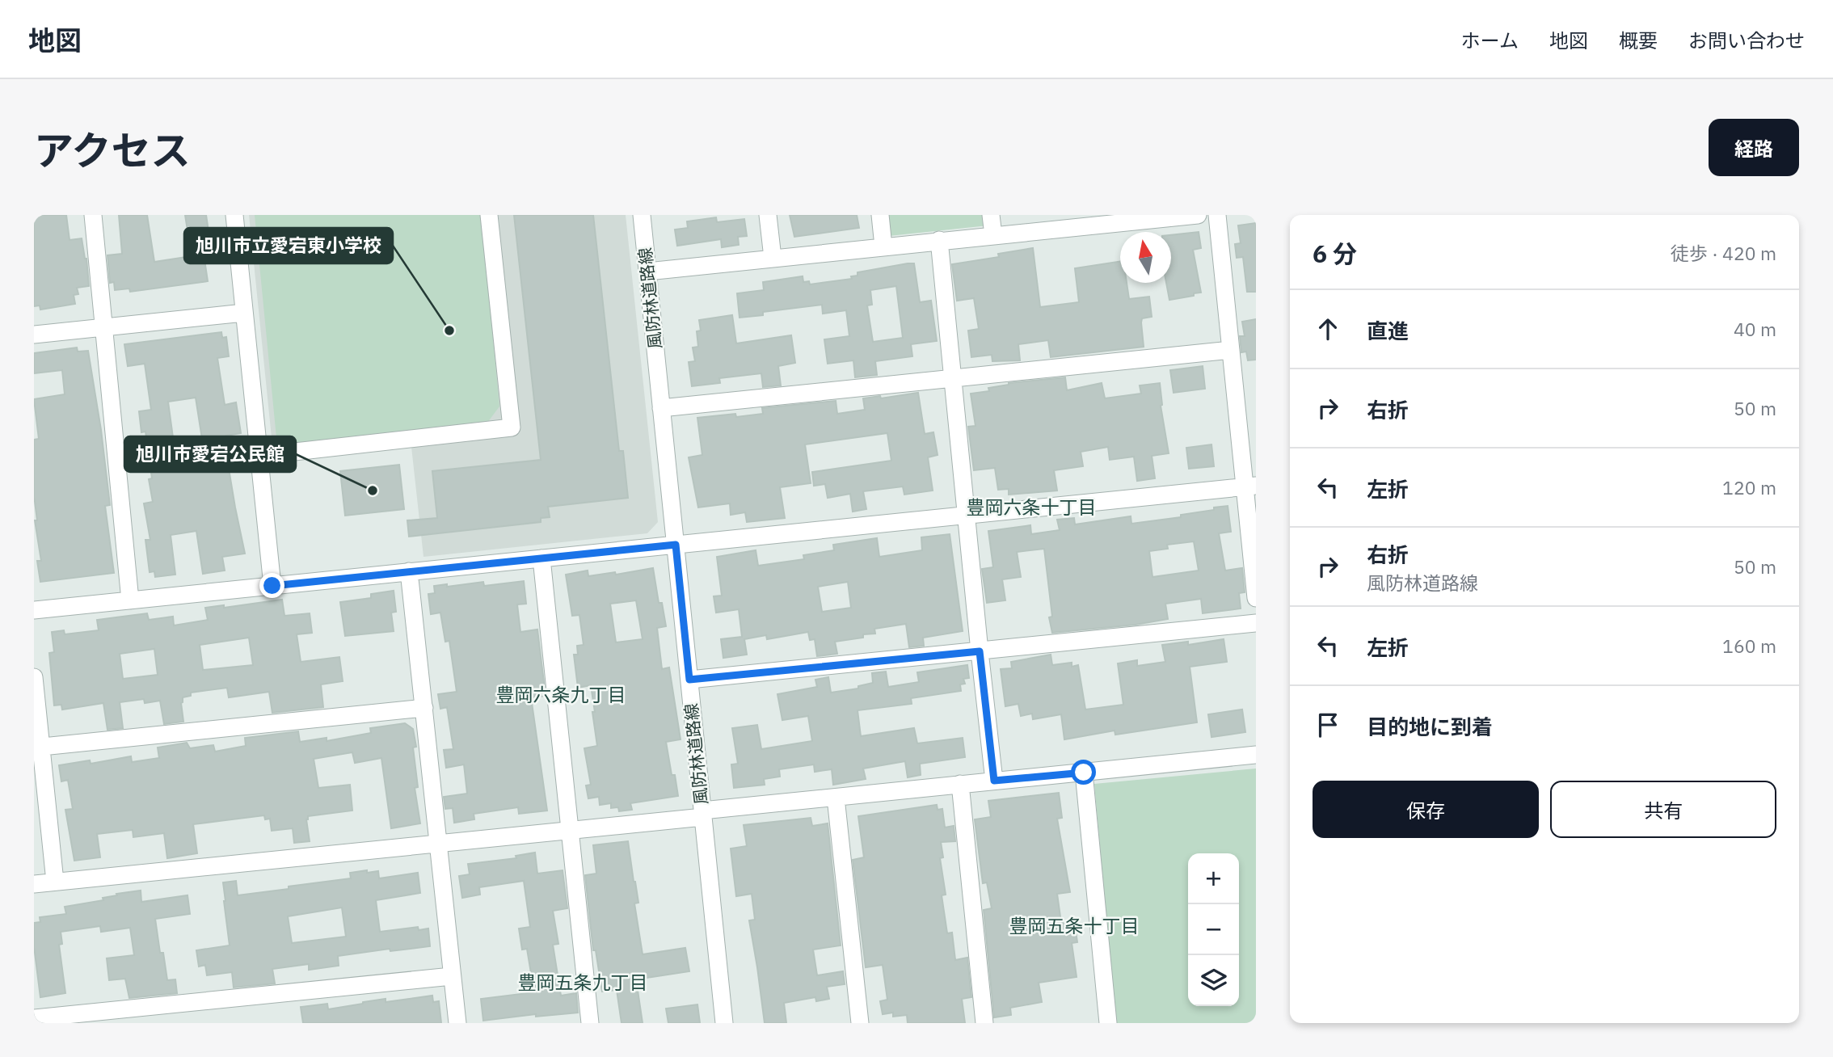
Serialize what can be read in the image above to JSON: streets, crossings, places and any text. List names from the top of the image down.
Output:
{
  "streets": {
    "street": ["風防林道路線"]
  },
  "districts": [
    "豊岡六条十丁目",
    "豊岡六条九丁目",
    "豊岡五条十丁目",
    "豊岡五条九丁目"
  ],
  "places": ["旭川市立愛宕東小学校", "旭川市愛宕公民館"],
  "north": "top",
  "page": {
    "header": "地図",
    "nav": [
      "ホーム",
      "地図",
      "概要",
      "お問い合わせ"
    ],
    "title": "アクセス",
    "buttons": [
      "経路",
      ["保存", "共有"]
    ],
    "heading": ["6 分", "徒歩 · 420 m"],
    "list": [
      ["直進", "40 m"],
      ["右折", "50 m"],
      ["左折", "120 m"],
      ["右折", "風防林道路線", "50 m"],
      ["左折", "160 m"],
      "目的地に到着"
    ],
    "map_buttons": ["+", "−"]
  }
}
